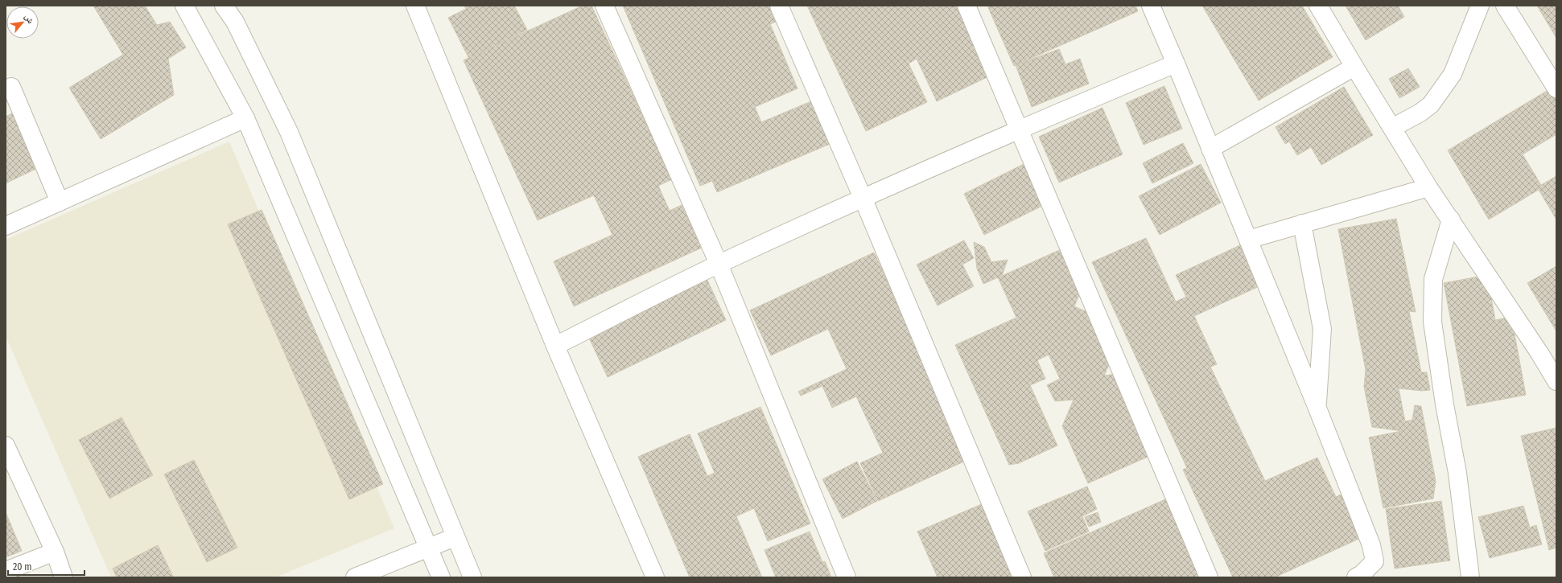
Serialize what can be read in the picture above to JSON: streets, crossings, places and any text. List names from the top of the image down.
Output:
{
  "scale_bar": "20 m",
  "north": "top right"
}
